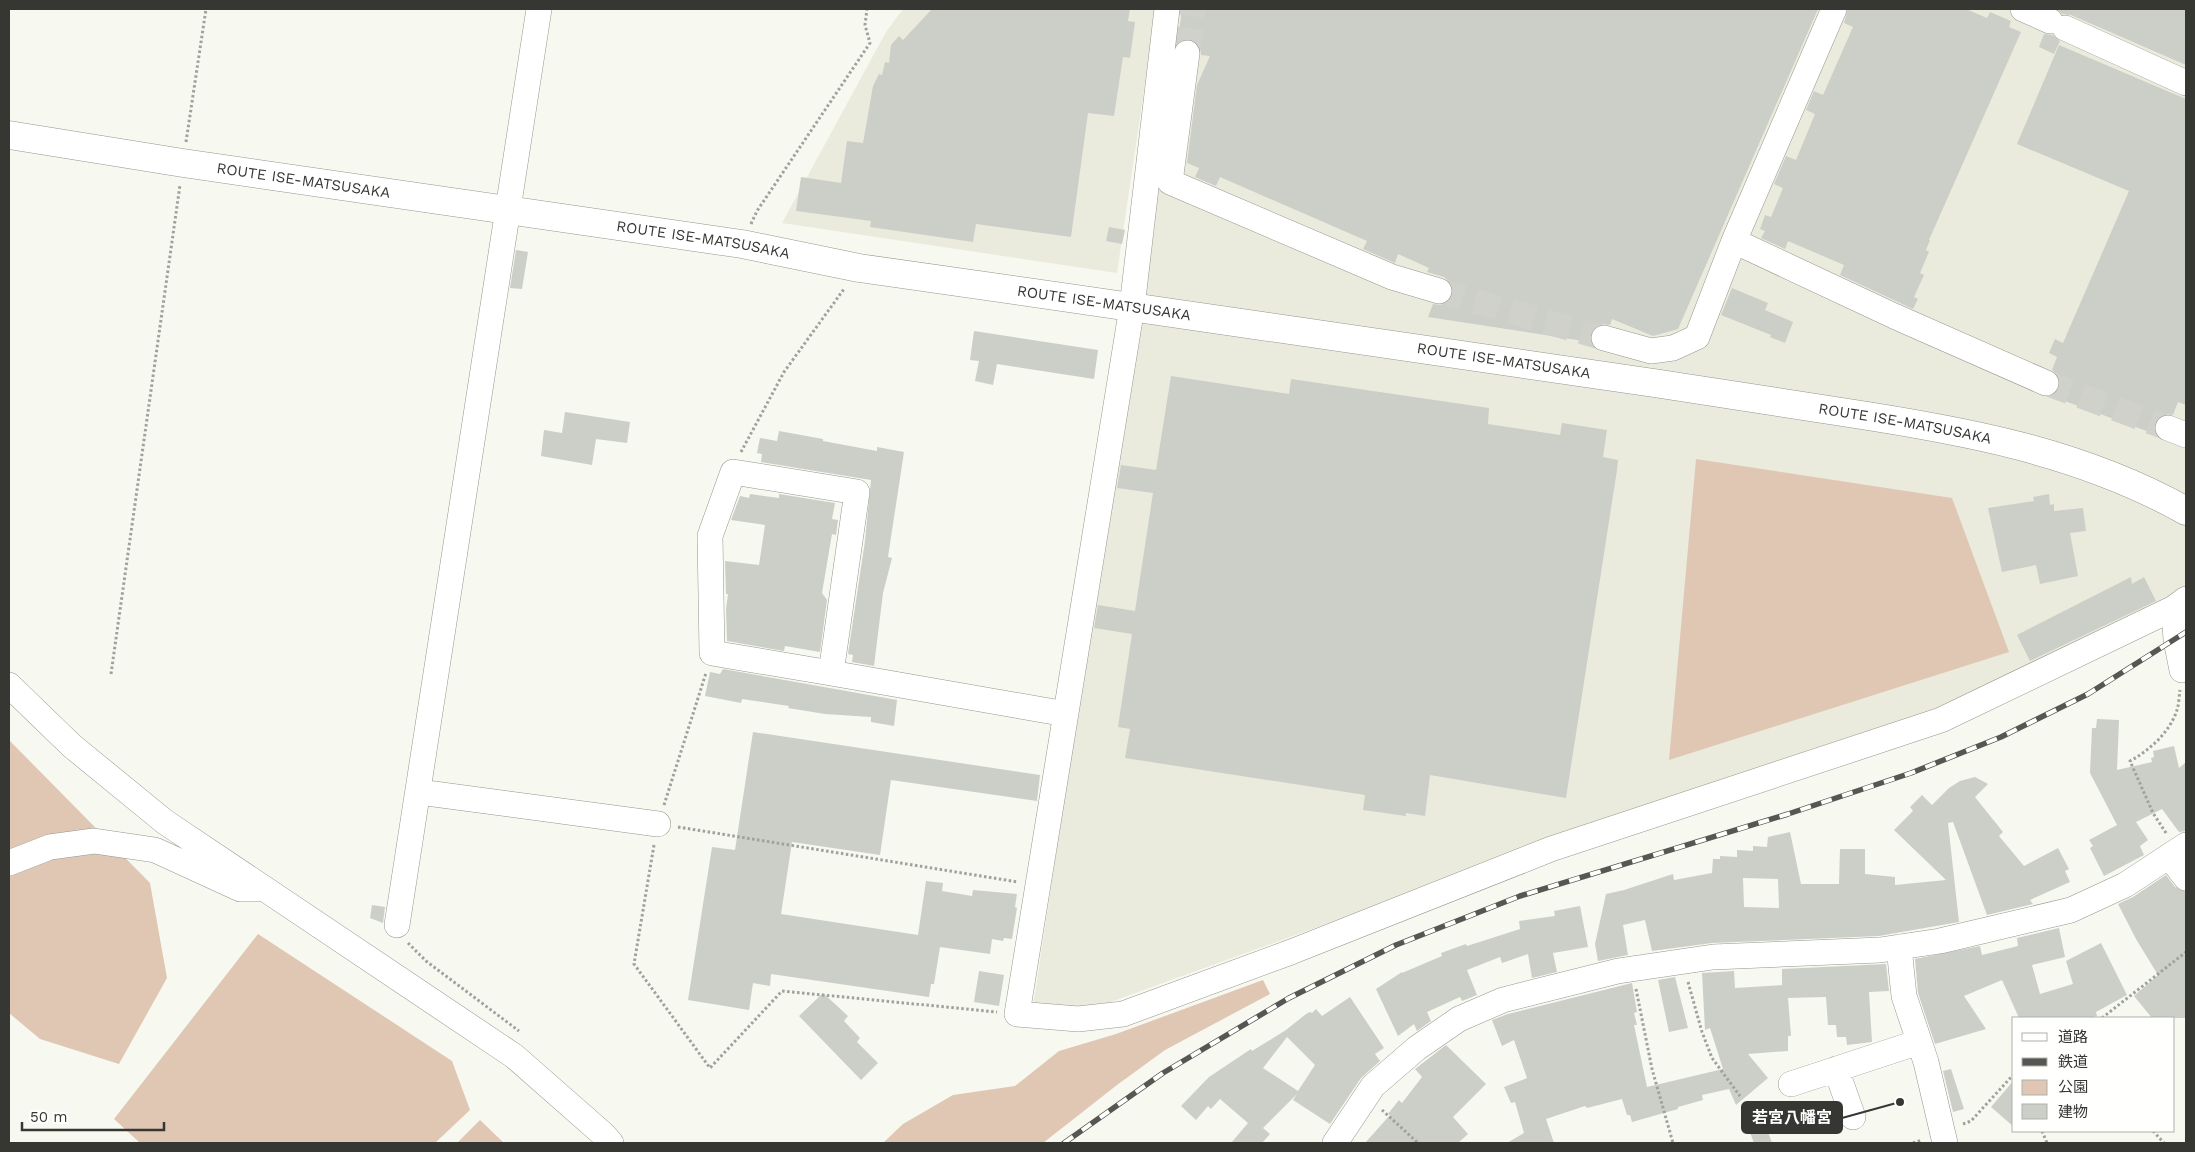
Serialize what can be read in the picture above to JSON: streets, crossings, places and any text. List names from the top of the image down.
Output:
{
  "streets": {
    "main road": ["ROUTE ISE-MATSUSAKA"]
  },
  "places": ["若宮八幡宮"],
  "legend": [
    "道路",
    "鉄道",
    "公園",
    "建物"
  ],
  "scale_bar": "50 m"
}
